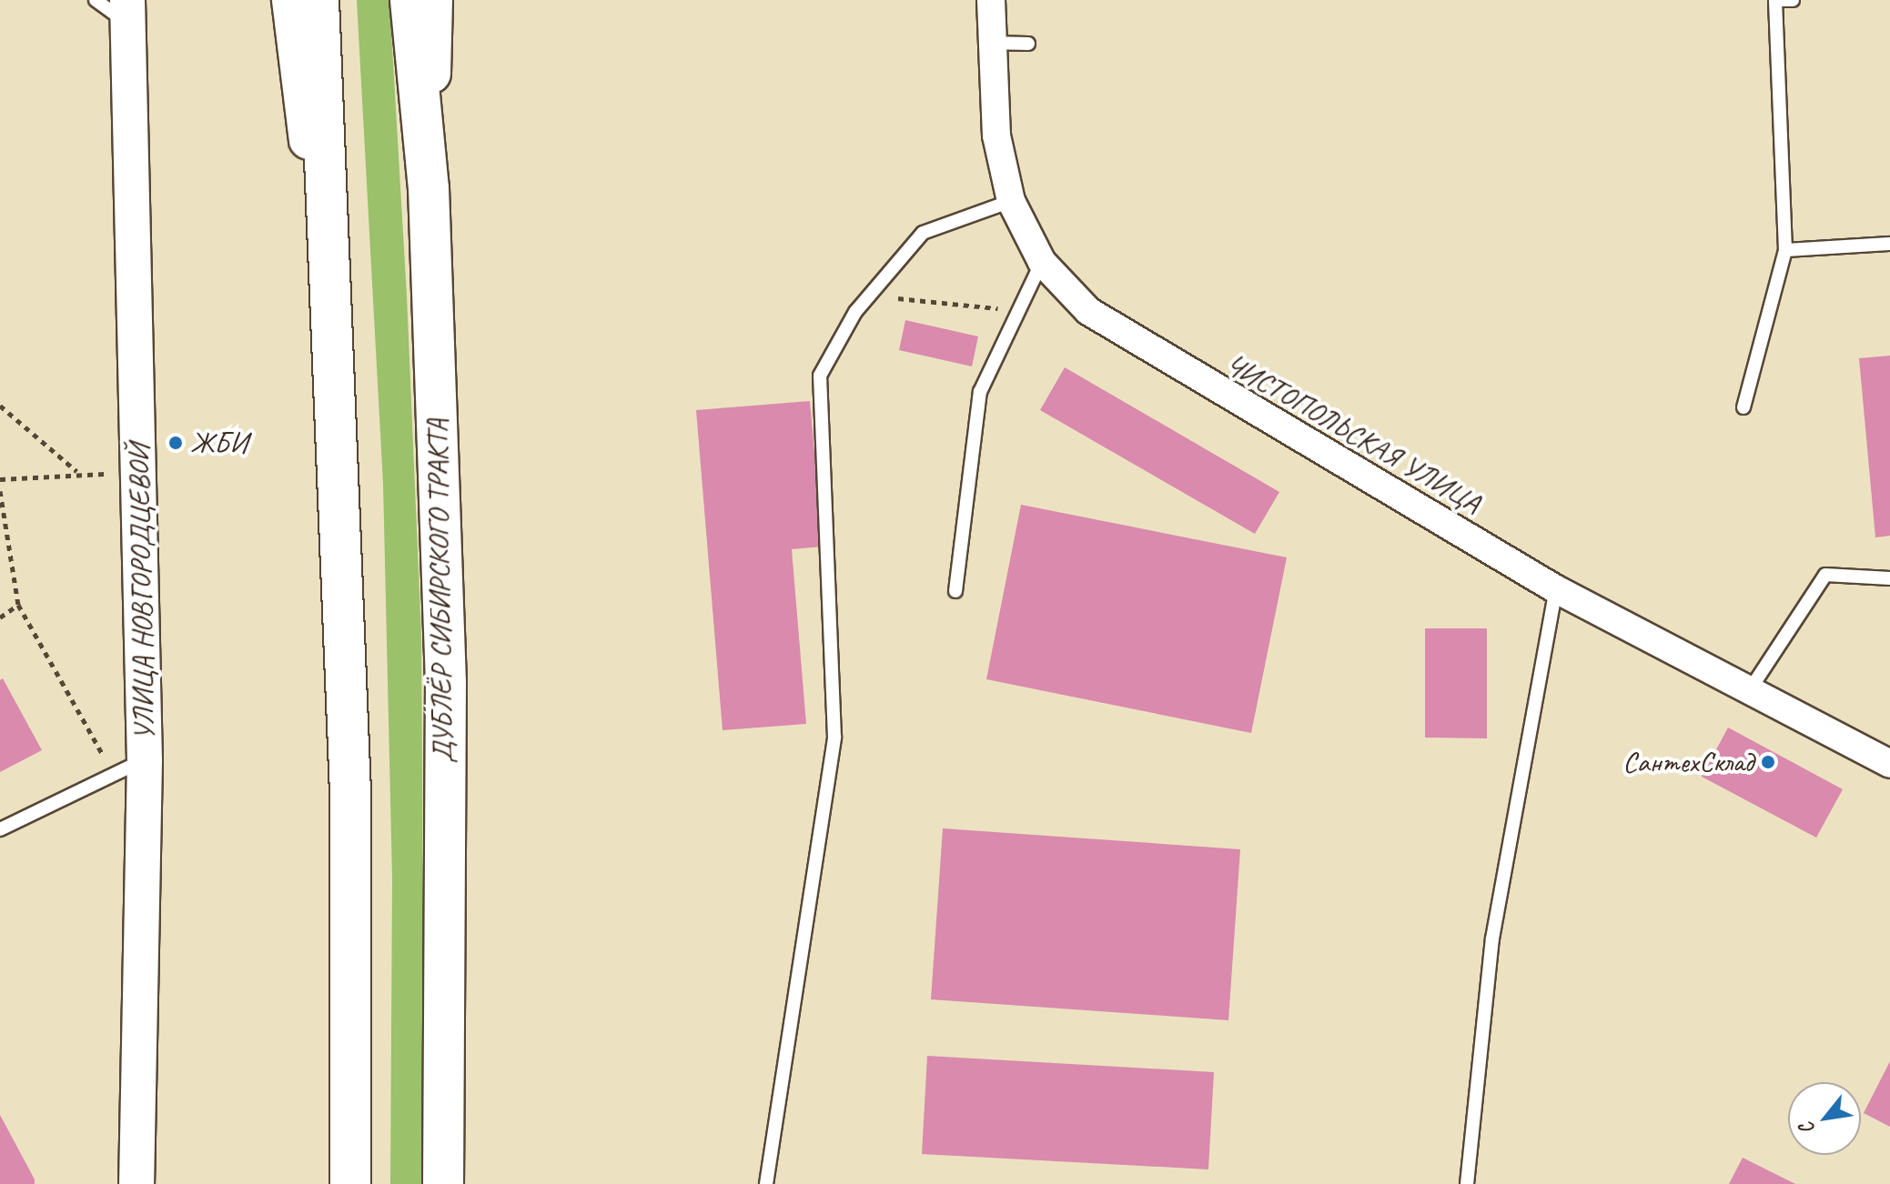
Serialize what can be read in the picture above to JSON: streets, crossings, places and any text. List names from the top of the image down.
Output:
{
  "streets": {
    "main road": ["ДУБЛЁР СИБИРСКОГО ТРАКТА"],
    "street": ["ЧИСТОПОЛЬСКАЯ УЛИЦА", "УЛИЦА НОВГОРОДЦЕВОЙ"]
  },
  "places": ["ЖБИ", "СантехСклад"],
  "north": "bottom left"
}
